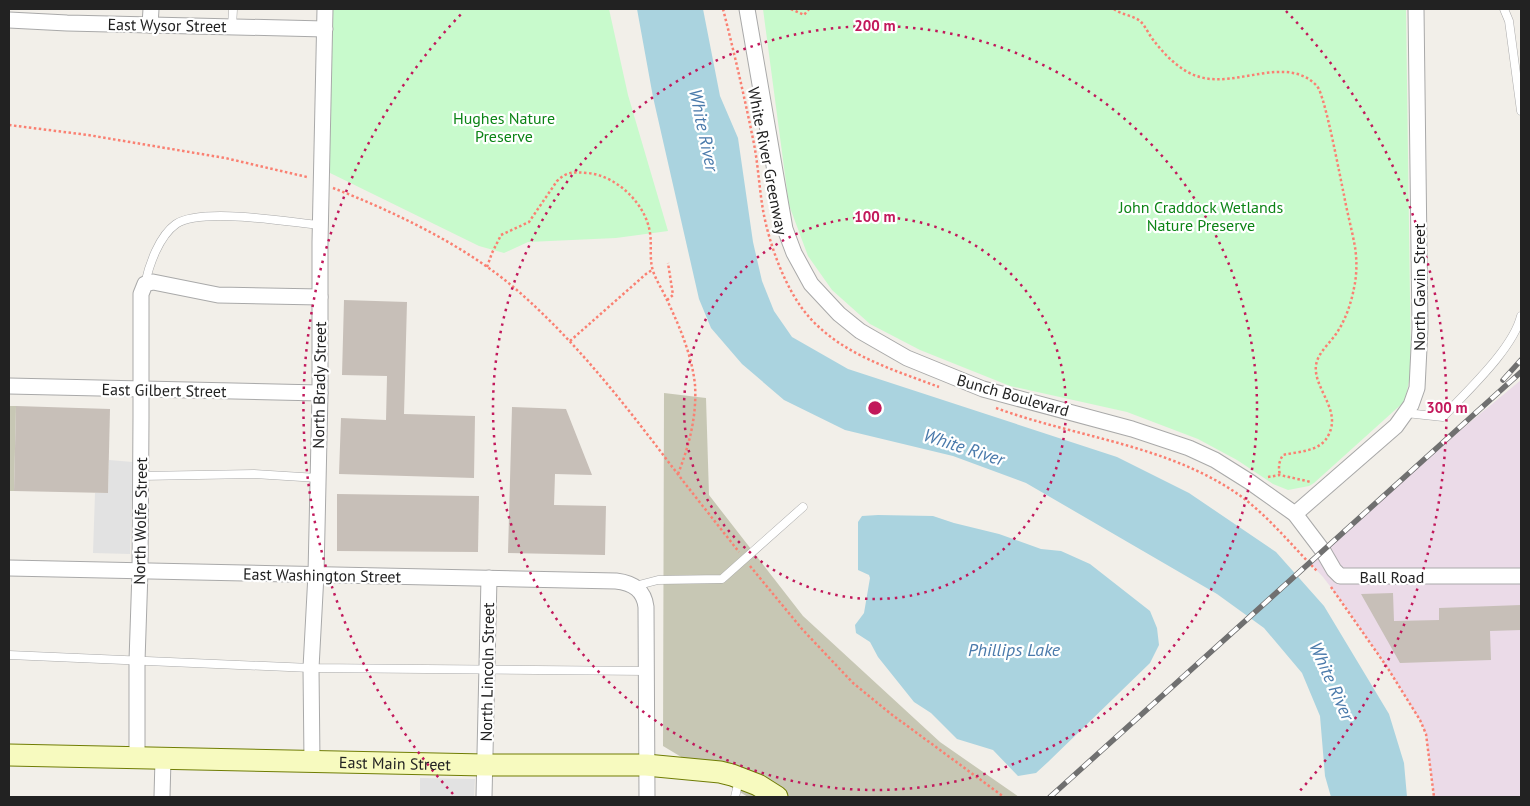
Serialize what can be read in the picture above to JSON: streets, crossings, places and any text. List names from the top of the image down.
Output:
{
  "streets": {
    "main road": ["East Main Street"],
    "street": [
      "East Wysor Street",
      "North Gavin Street",
      "North Brady Street",
      "East Gilbert Street",
      "Bunch Boulevard",
      "North Wolfe Street",
      "East Washington Street",
      "Ball Road",
      "North Lincoln Street"
    ],
    "path": ["White River Greenway"]
  },
  "crossings": [
    ["East Wysor Street", "North Brady Street"],
    ["North Gavin Street", "Bunch Boulevard"],
    ["North Gavin Street", "Ball Road"],
    ["North Brady Street", "East Gilbert Street"],
    ["North Brady Street", "East Washington Street"],
    ["North Brady Street", "East Main Street"],
    ["East Gilbert Street", "North Wolfe Street"],
    ["Bunch Boulevard", "Ball Road"],
    ["North Wolfe Street", "East Washington Street"],
    ["North Wolfe Street", "East Main Street"],
    ["East Washington Street", "North Lincoln Street"],
    ["North Lincoln Street", "East Main Street"]
  ],
  "water": ["White River", "Phillips Lake"],
  "parks": ["Hughes Nature Preserve", "John Craddock Wetlands Nature Preserve"],
  "rings": ["200 m", "100 m", "300 m"]
}
